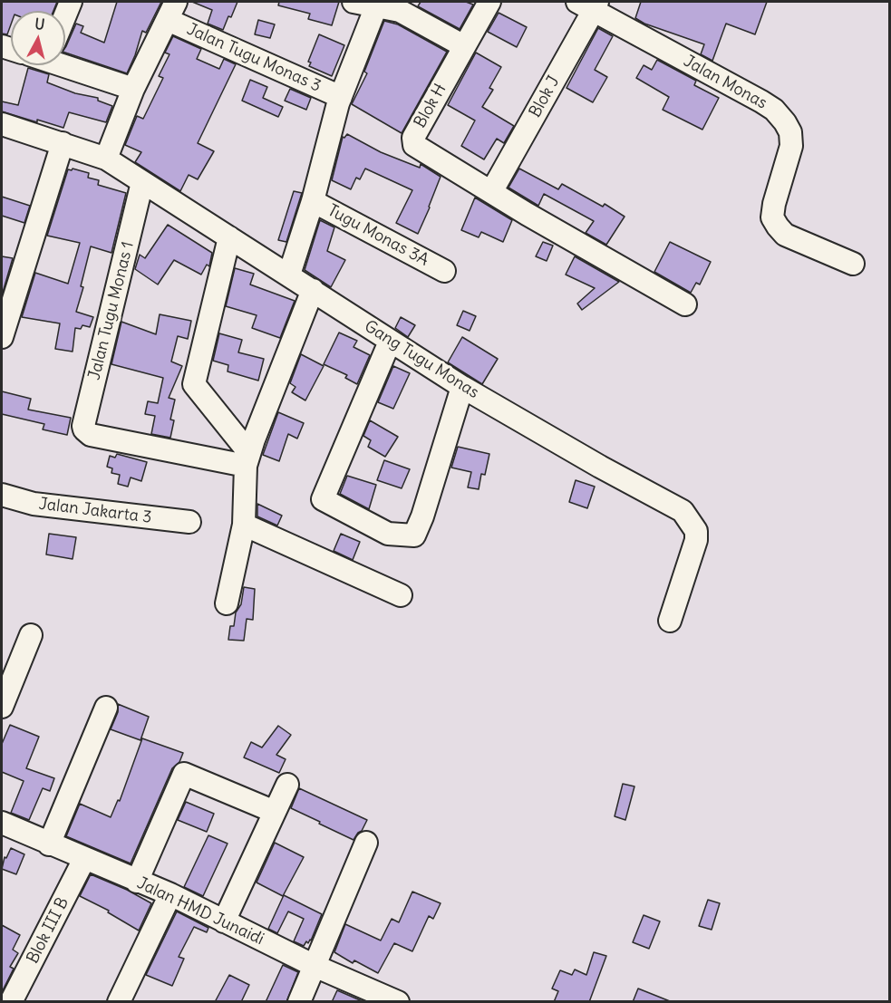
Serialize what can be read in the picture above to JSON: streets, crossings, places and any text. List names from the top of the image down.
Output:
{
  "streets": {
    "street": [
      "Jalan Tugu Monas 3",
      "Jalan Monas",
      "Blok J",
      "Blok H",
      "Tugu Monas 3A",
      "Jalan Tugu Monas 1",
      "Gang Tugu Monas",
      "Jalan Jakarta 3",
      "Jalan HMD Junaidi",
      "Blok III B"
    ]
  },
  "crossings": [
    ["Jalan Monas", "Blok J"],
    ["Blok J", "Blok H"],
    ["Jalan Tugu Monas 1", "Gang Tugu Monas"],
    ["Jalan HMD Junaidi", "Blok III B"]
  ],
  "north": "top"
}
